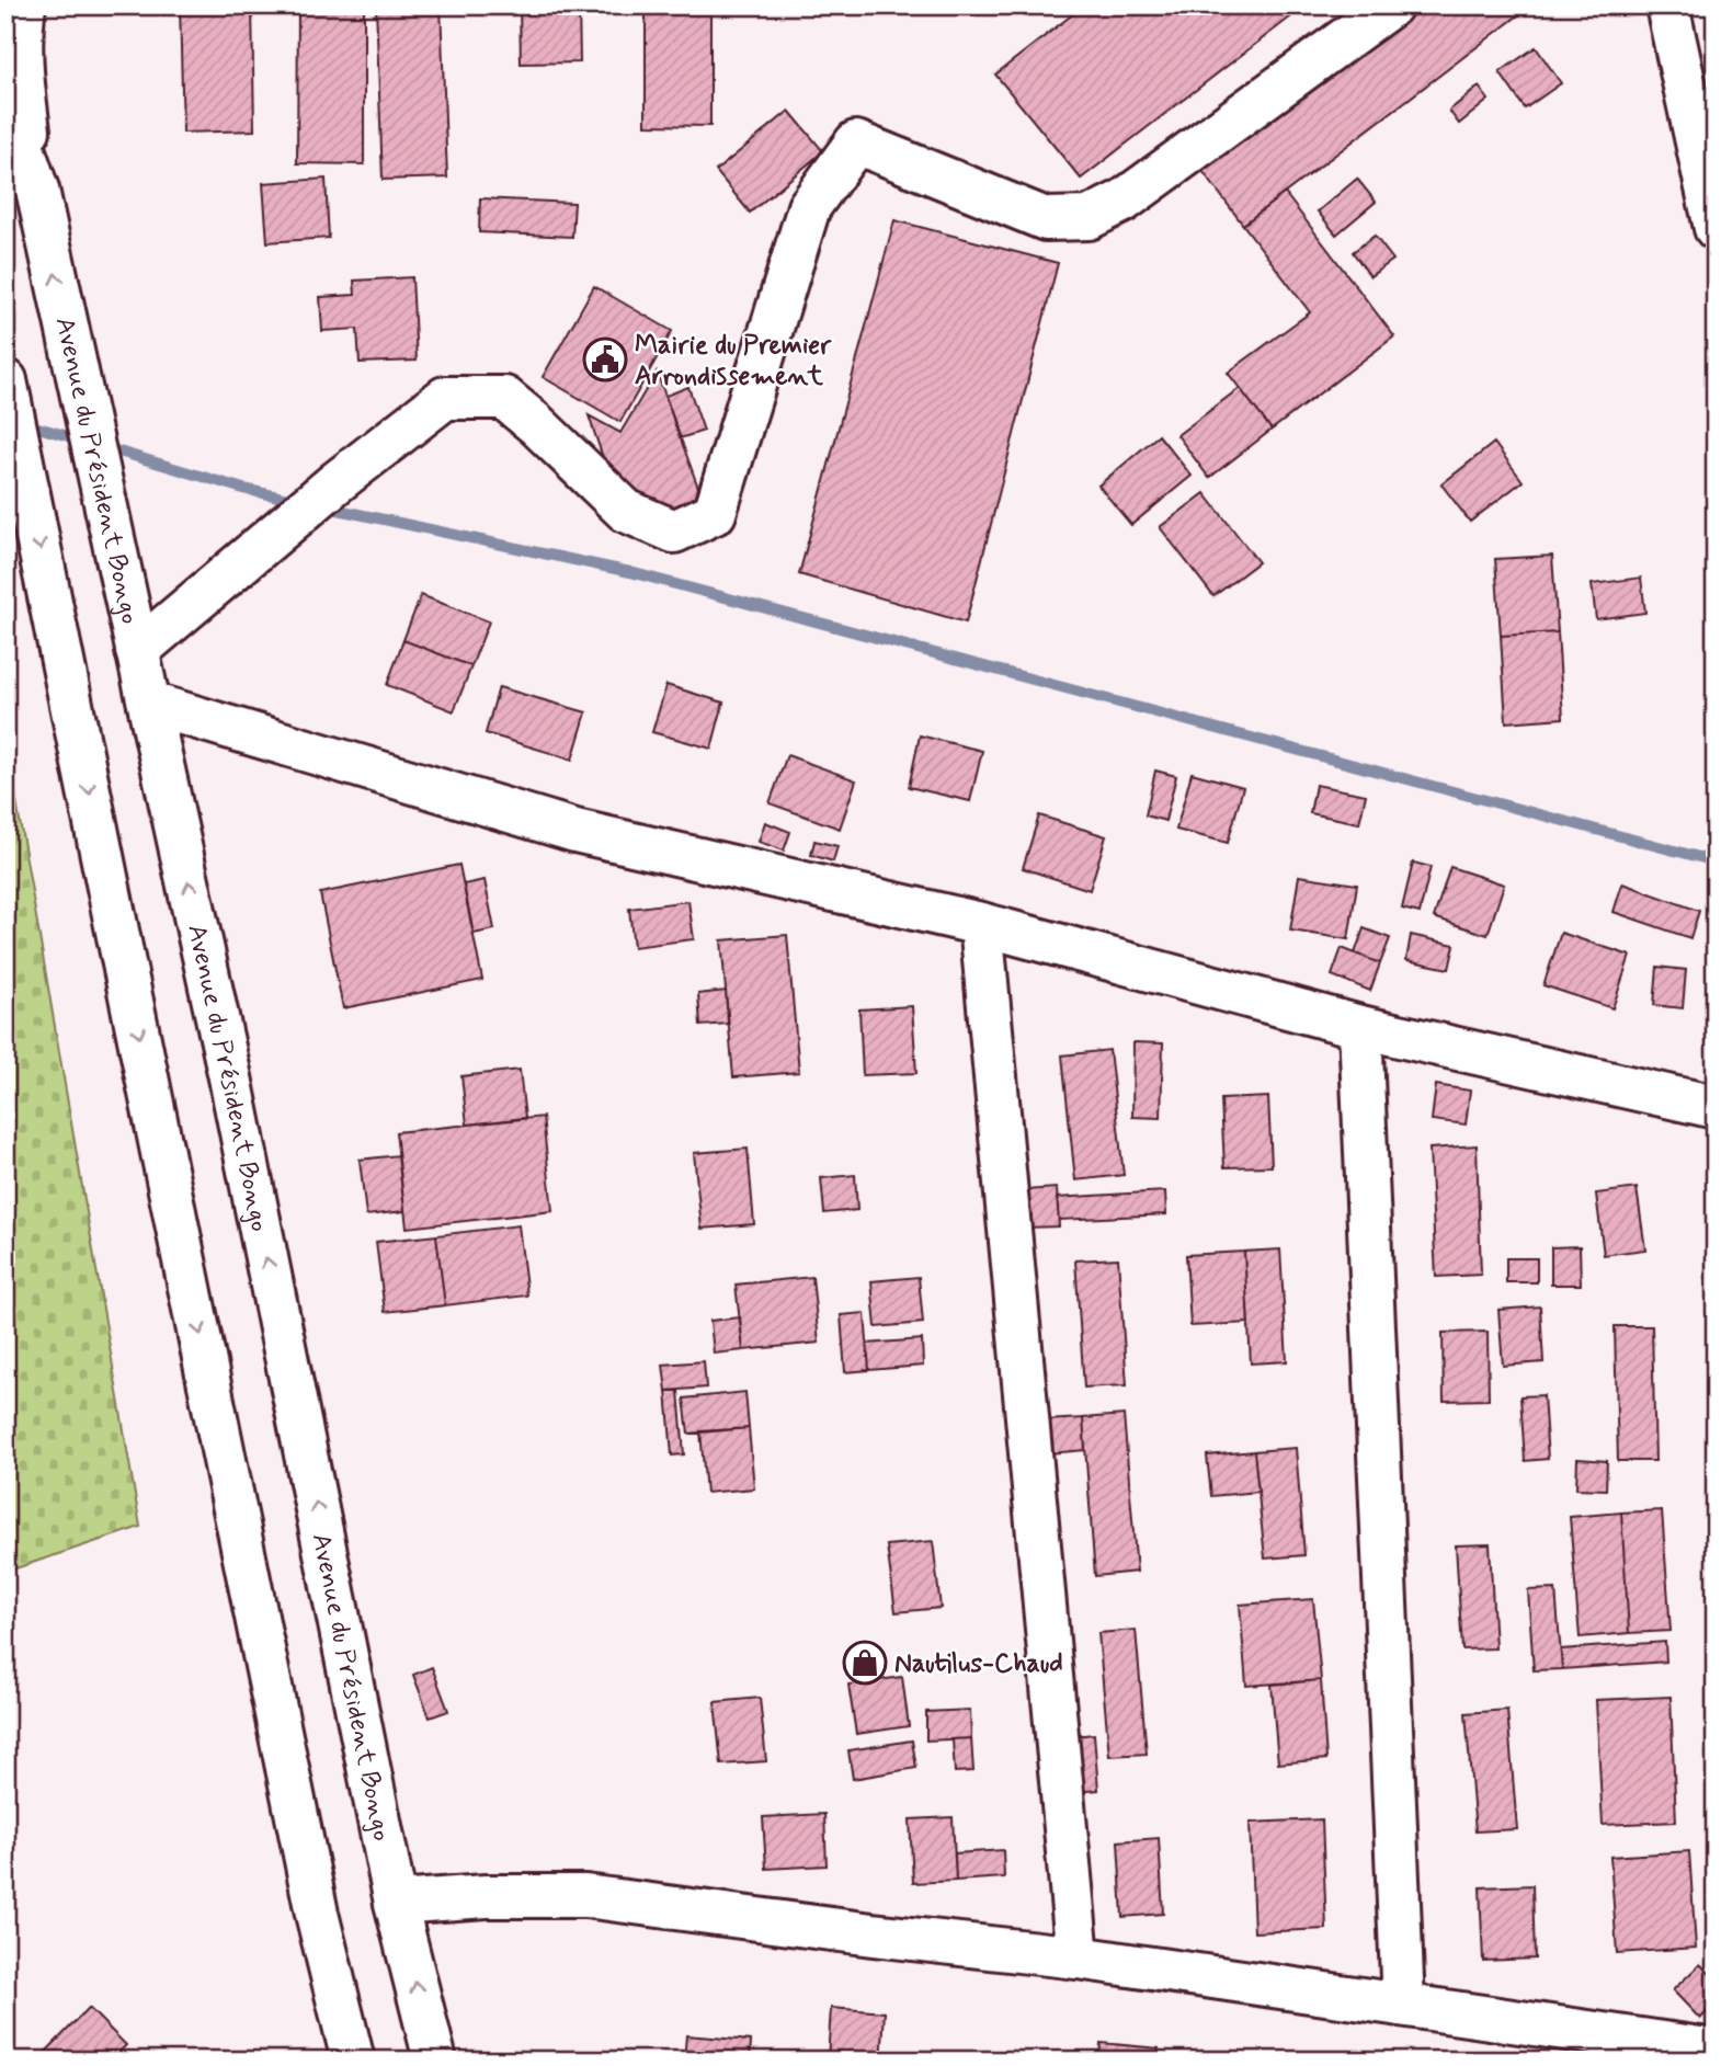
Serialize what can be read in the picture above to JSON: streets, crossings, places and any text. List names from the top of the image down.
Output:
{
  "streets": {
    "street": ["Avenue du Président Bongo"]
  },
  "places": {
    "public building": ["Mairie du Premier Arrondissement"],
    "shop": ["Nautilus-Chaud"]
  }
}
